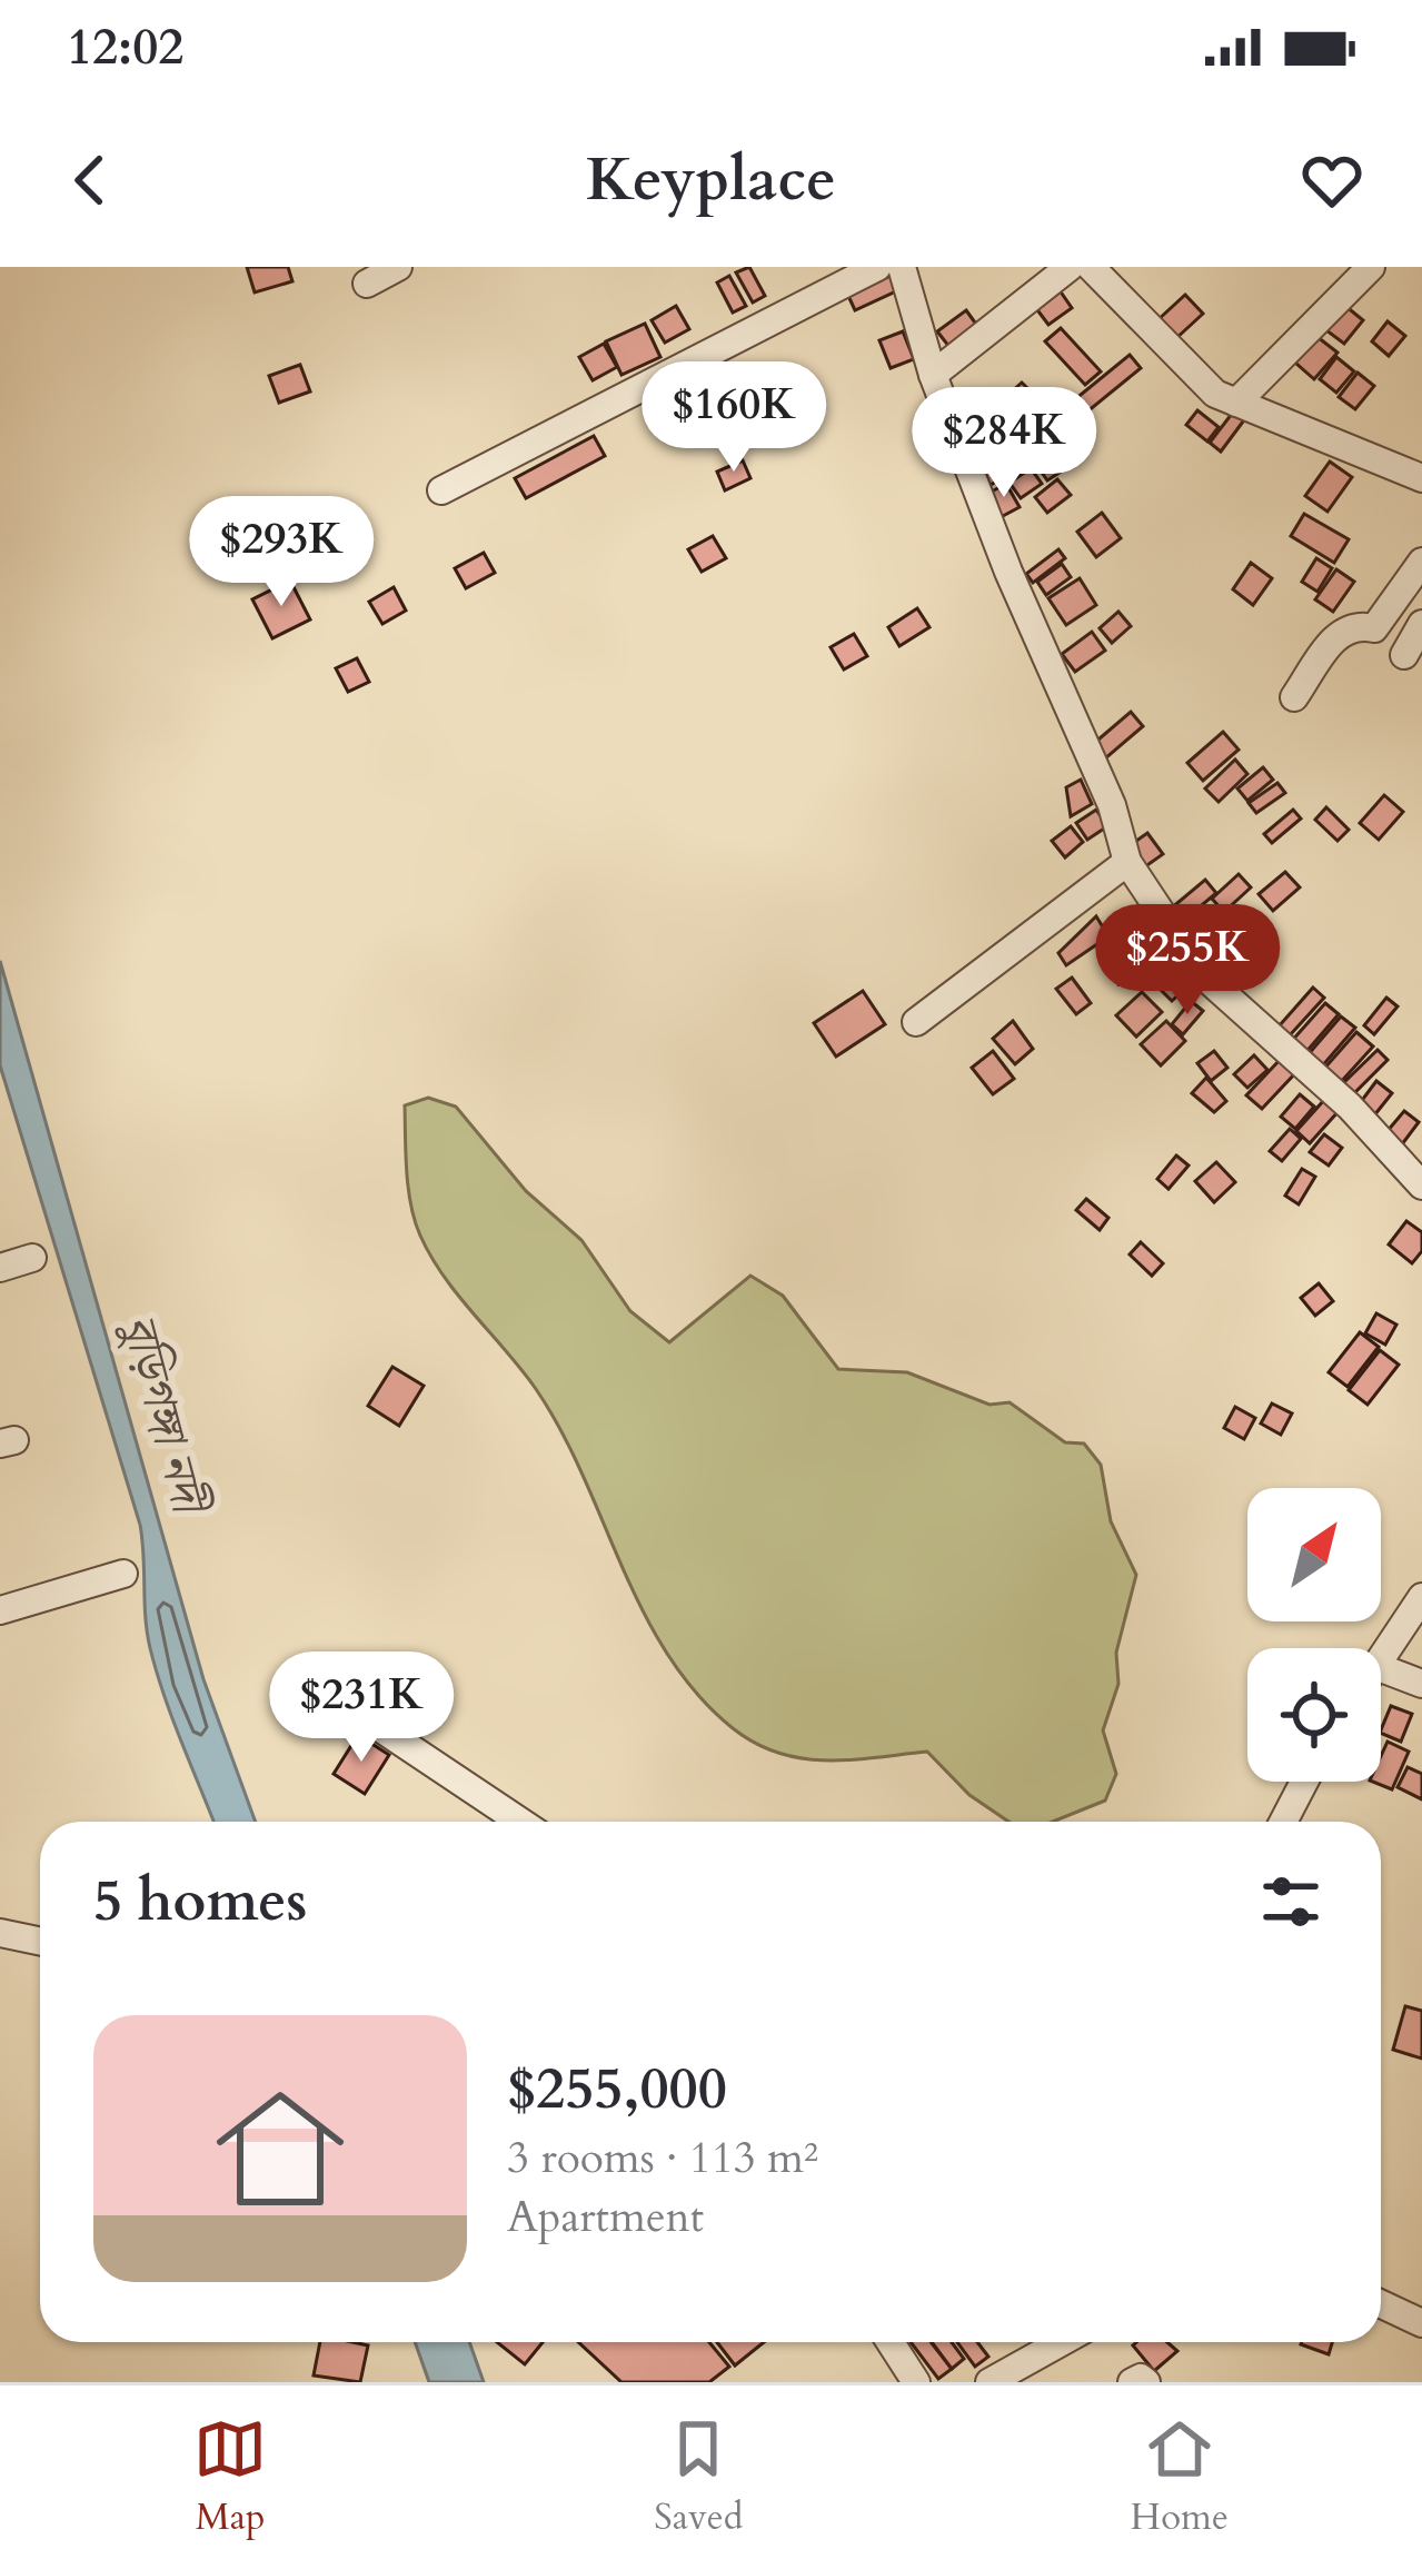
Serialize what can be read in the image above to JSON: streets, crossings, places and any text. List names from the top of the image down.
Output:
{
  "water": ["বুড়িগঙ্গা নদী"],
  "north": "top right",
  "page": {
    "status": "12:02",
    "header": "Keyplace",
    "price": [
      "$160K",
      "$284K",
      "$293K",
      "$255K",
      "$231K"
    ],
    "heading": "5 homes",
    "list": [
      {
        "name": "$255,000",
        "note": "3 rooms · 113 m² · Apartment"
      }
    ],
    "tabs": ["Map", "Saved", "Home"]
  }
}
